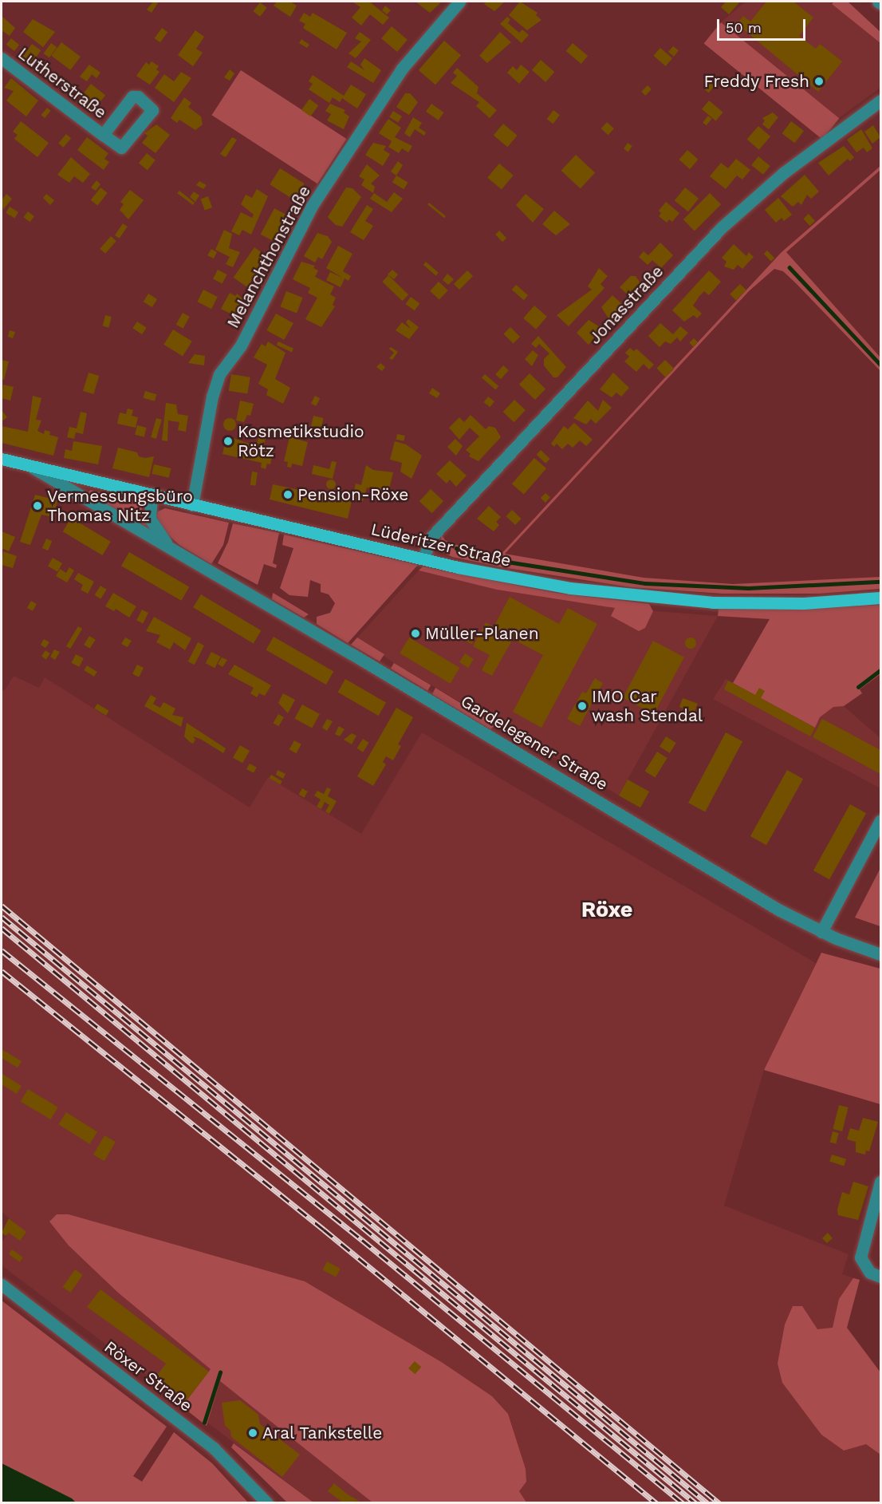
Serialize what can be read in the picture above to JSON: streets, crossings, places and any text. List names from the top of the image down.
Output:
{
  "streets": {
    "main road": ["Lüderitzer Straße"],
    "street": [
      "Lutherstraße",
      "Melanchthonstraße",
      "Jonasstraße",
      "Gardelegener Straße",
      "Röxer Straße"
    ]
  },
  "crossings": [
    ["Melanchthonstraße", "Lüderitzer Straße"],
    ["Jonasstraße", "Lüderitzer Straße"],
    ["Lüderitzer Straße", "Gardelegener Straße"]
  ],
  "districts": ["Röxe"],
  "places": [
    "Freddy Fresh",
    "Kosmetikstudio Rötz",
    "Pension-Röxe",
    "Vermessungsbüro Thomas Nitz",
    "Müller-Planen",
    "IMO Car wash Stendal",
    "Aral Tankstelle"
  ],
  "scale_bar": "50 m"
}
